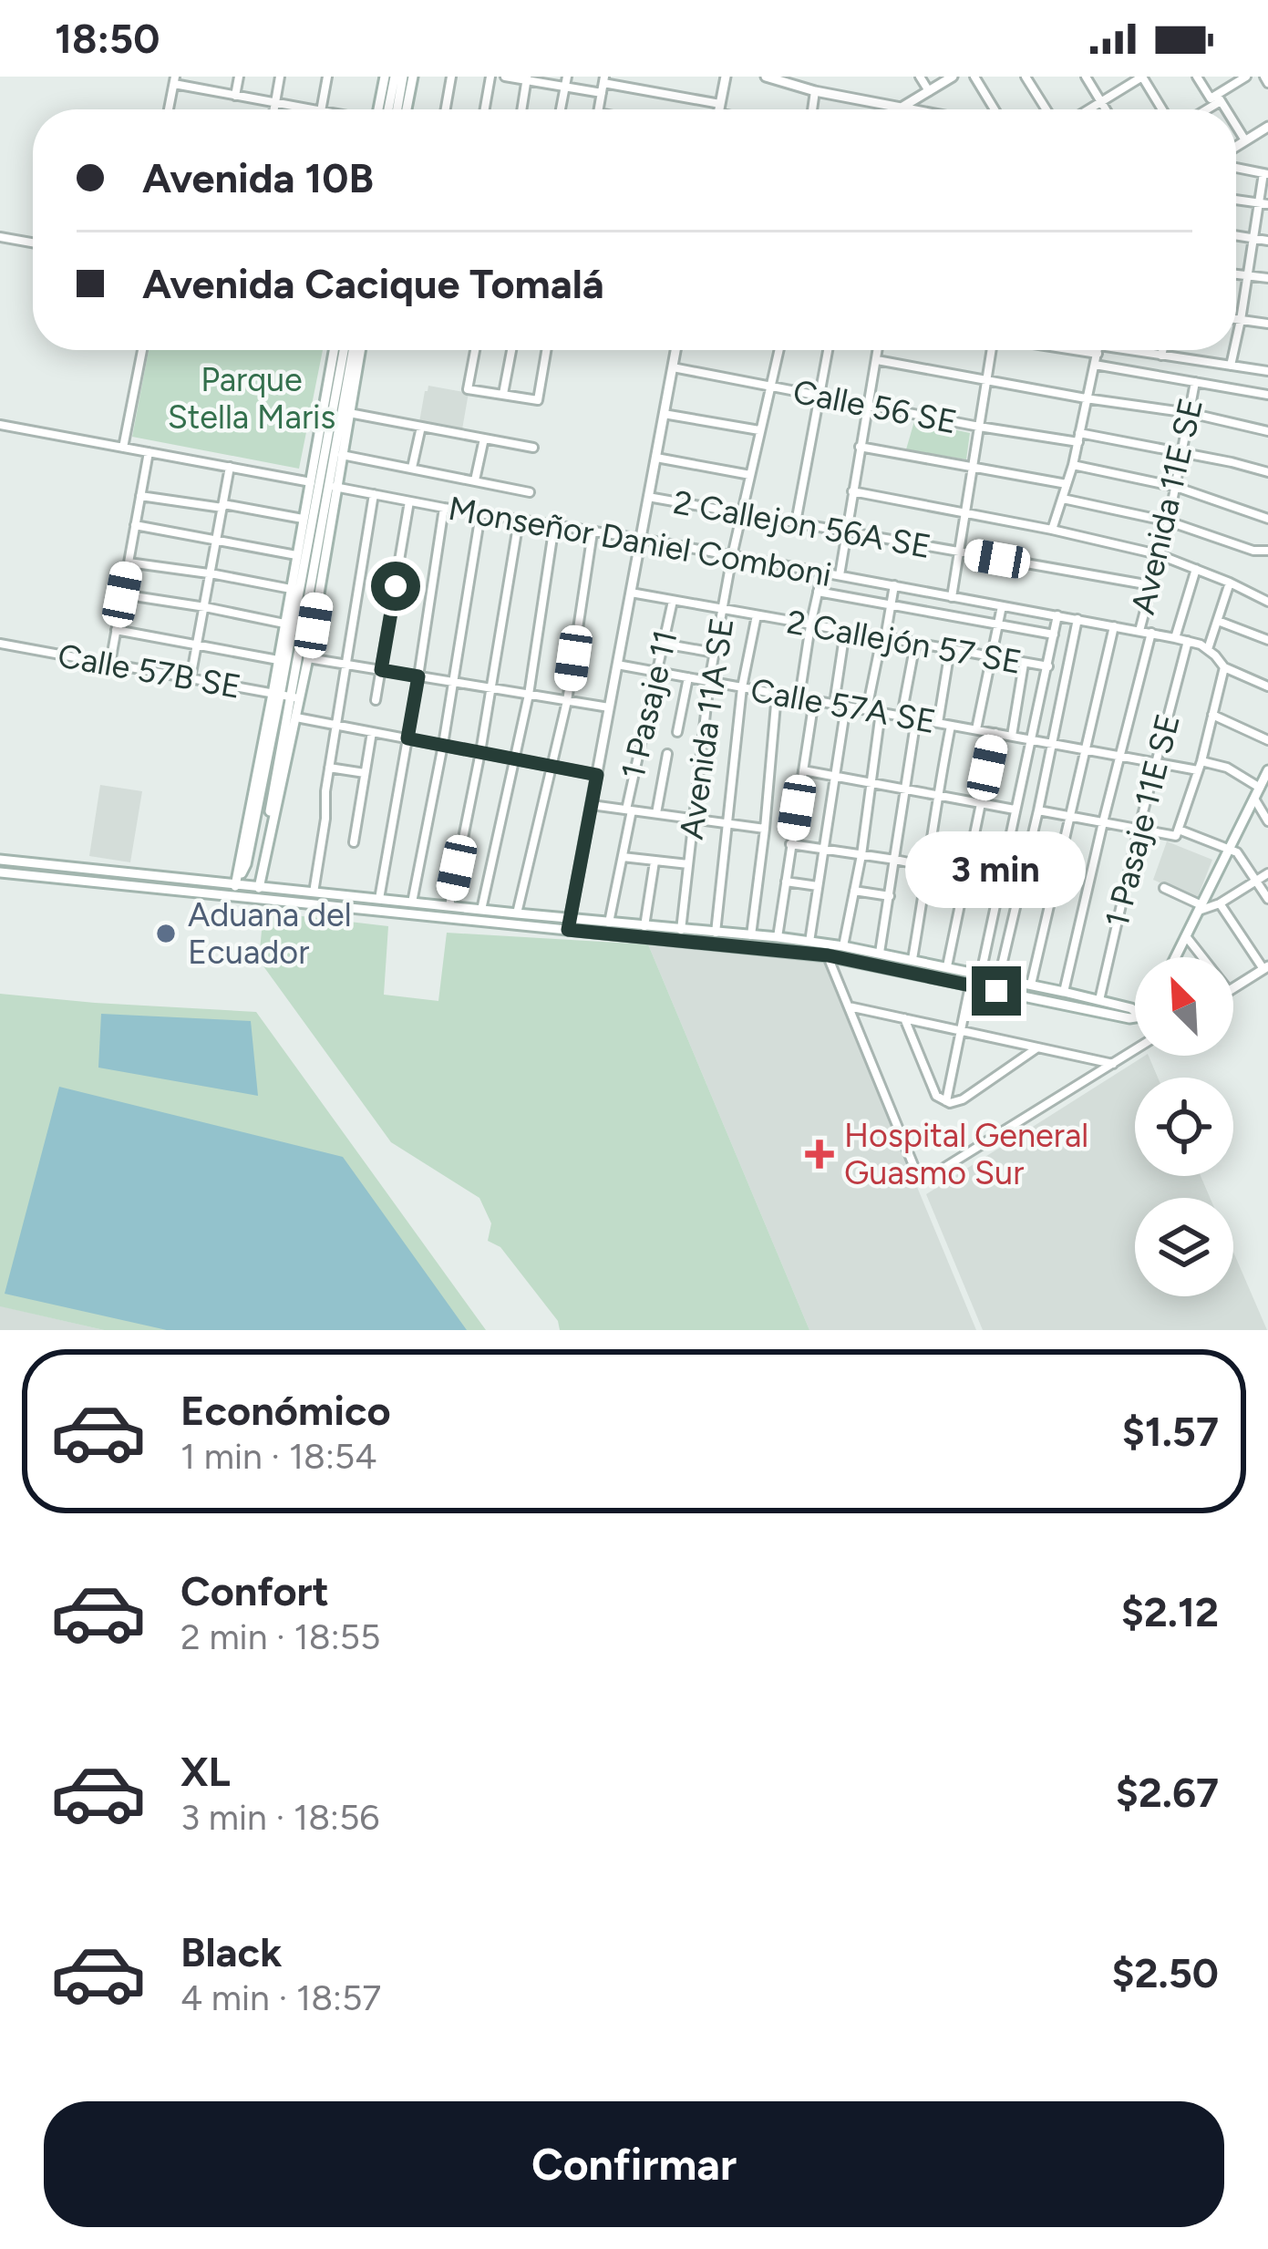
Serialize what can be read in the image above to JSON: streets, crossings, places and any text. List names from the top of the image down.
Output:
{
  "streets": {
    "street": [
      "Calle 56 SE",
      "Avenida 11E SE",
      "2 Callejon 56A SE",
      "Monseñor Daniel Comboni",
      "2 Callejón 57 SE",
      "Calle 57B SE",
      "1 Pasaje 11",
      "Calle 57A SE",
      "Avenida 11A SE",
      "1 Pasaje 11E SE"
    ]
  },
  "crossings": [
    ["Calle 56 SE", "Avenida 11E SE"],
    ["Calle 56 SE", "Avenida 11A SE"],
    ["Avenida 11E SE", "2 Callejon 56A SE"],
    ["Avenida 11E SE", "Monseñor Daniel Comboni"],
    ["Avenida 11E SE", "Calle 57A SE"],
    ["2 Callejon 56A SE", "Avenida 11A SE"],
    ["Monseñor Daniel Comboni", "Avenida 11A SE"],
    ["Monseñor Daniel Comboni", "1 Pasaje 11E SE"],
    ["2 Callejón 57 SE", "1 Pasaje 11"],
    ["2 Callejón 57 SE", "Avenida 11A SE"],
    ["1 Pasaje 11", "Calle 57A SE"],
    ["Calle 57A SE", "Avenida 11A SE"],
    ["Calle 57A SE", "1 Pasaje 11E SE"]
  ],
  "parks": ["Parque Stella Maris"],
  "places": {
    "other": ["Aduana del Ecuador"],
    "health": ["Hospital General Guasmo Sur"]
  },
  "north": "top left",
  "page": {
    "status": "18:50",
    "banner": ["Avenida 10B", "Avenida Cacique Tomalá"],
    "bubble": "3 min",
    "list": [
      {
        "name": "Económico",
        "note": "1 min · 18:54",
        "value": "$1.57"
      },
      {
        "name": "Confort",
        "note": "2 min · 18:55",
        "value": "$2.12"
      },
      {
        "name": "XL",
        "note": "3 min · 18:56",
        "value": "$2.67"
      },
      {
        "name": "Black",
        "note": "4 min · 18:57",
        "value": "$2.50"
      }
    ],
    "buttons": "Confirmar"
  }
}
